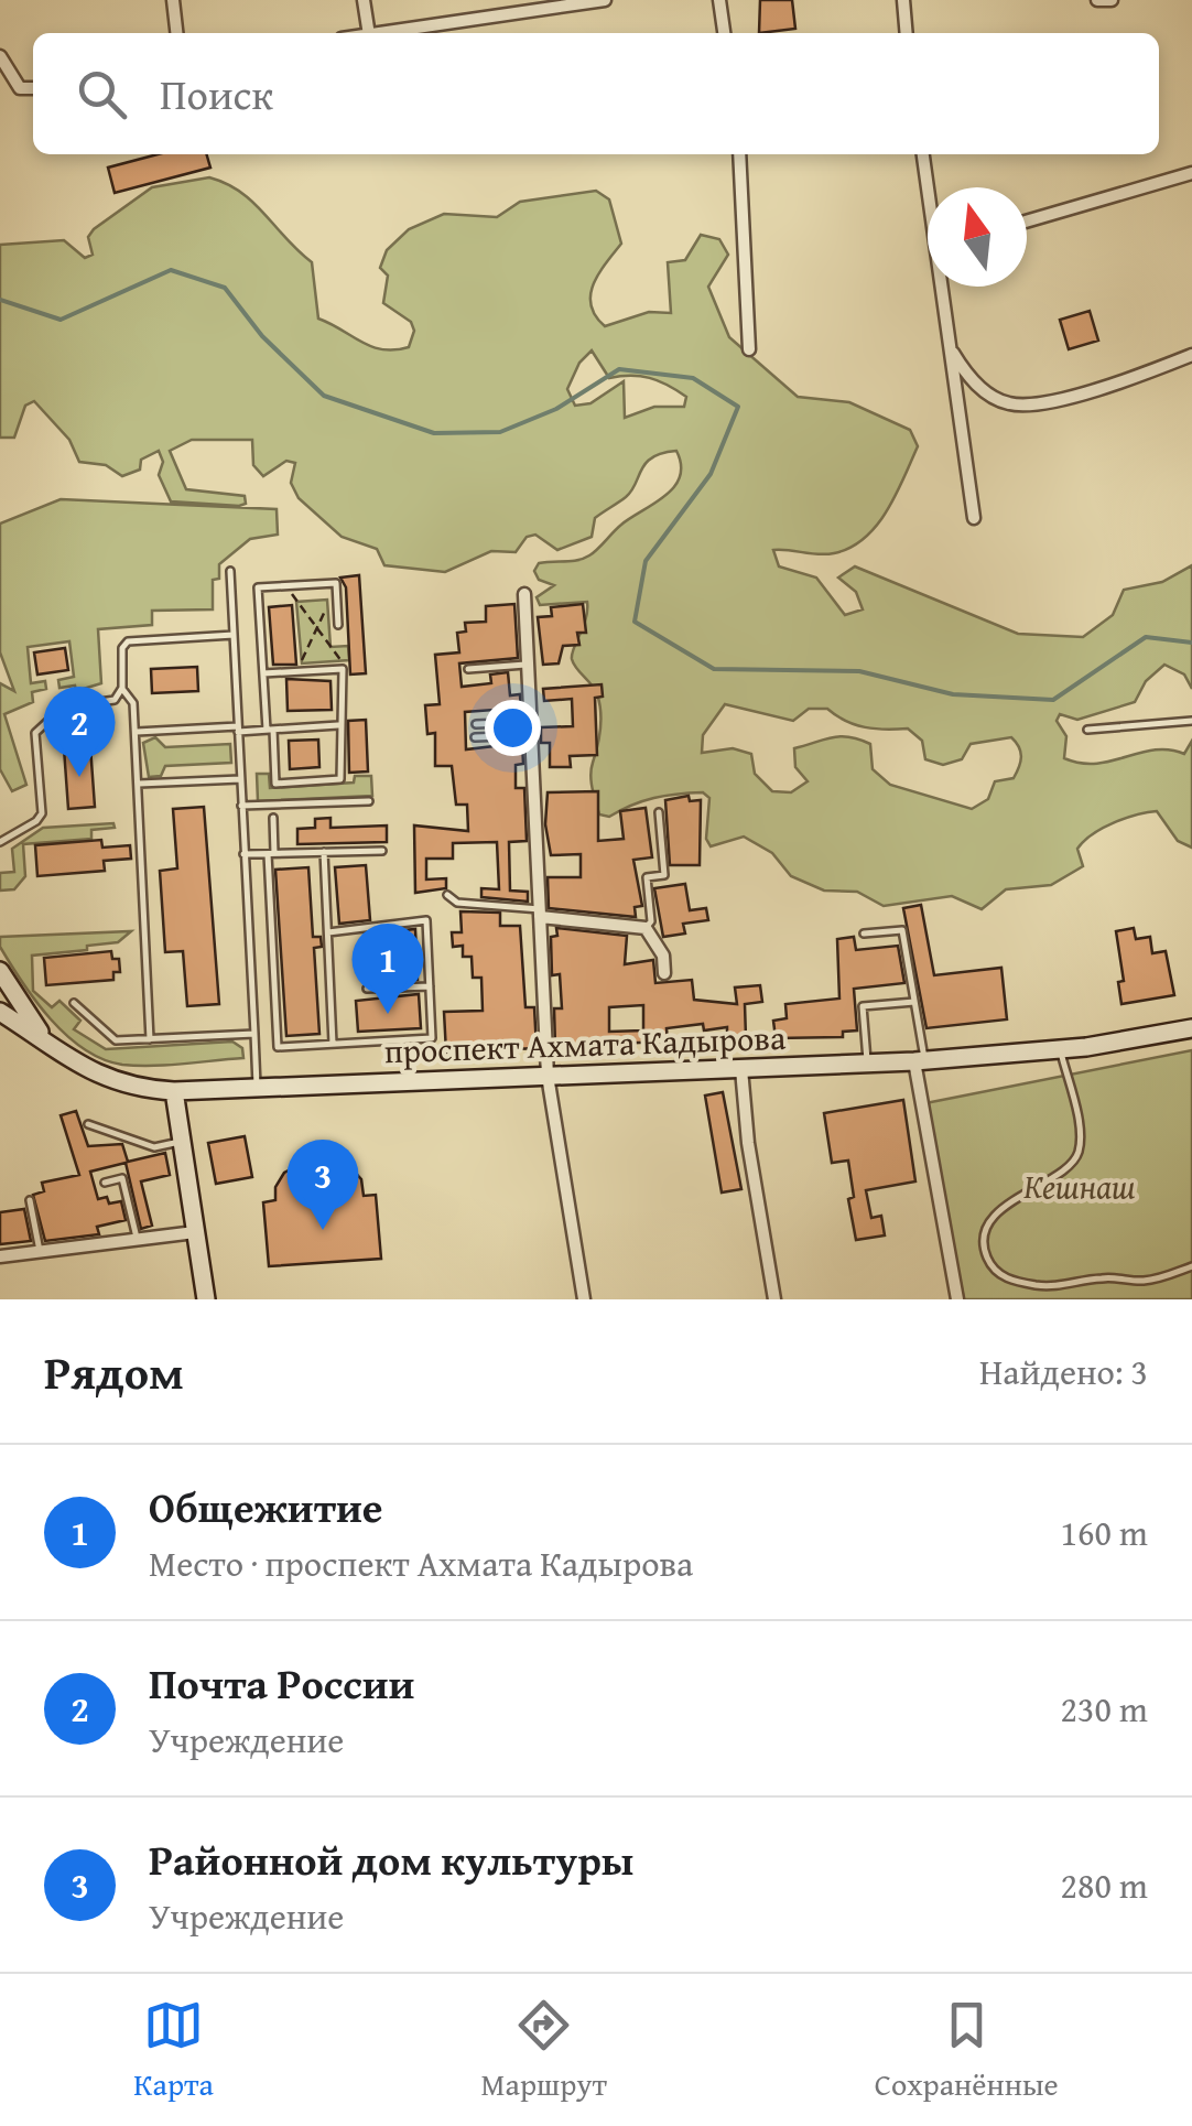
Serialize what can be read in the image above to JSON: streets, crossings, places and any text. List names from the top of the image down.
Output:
{
  "streets": {
    "main road": ["проспект Ахмата Кадырова"]
  },
  "parks": ["Кешнаш"],
  "north": "top",
  "page": {
    "search": "Поиск",
    "pins": ["2", "1", "3"],
    "heading": ["Рядом", "Найдено: 3"],
    "list": [
      {
        "mark": "1",
        "name": "Общежитие",
        "note": "Место · проспект Ахмата Кадырова",
        "value": "160 m"
      },
      {
        "mark": "2",
        "name": "Почта России",
        "note": "Учреждение",
        "value": "230 m"
      },
      {
        "mark": "3",
        "name": "Районной дом культуры",
        "note": "Учреждение",
        "value": "280 m"
      }
    ],
    "nav": ["Карта", "Маршрут", "Сохранённые"]
  }
}
